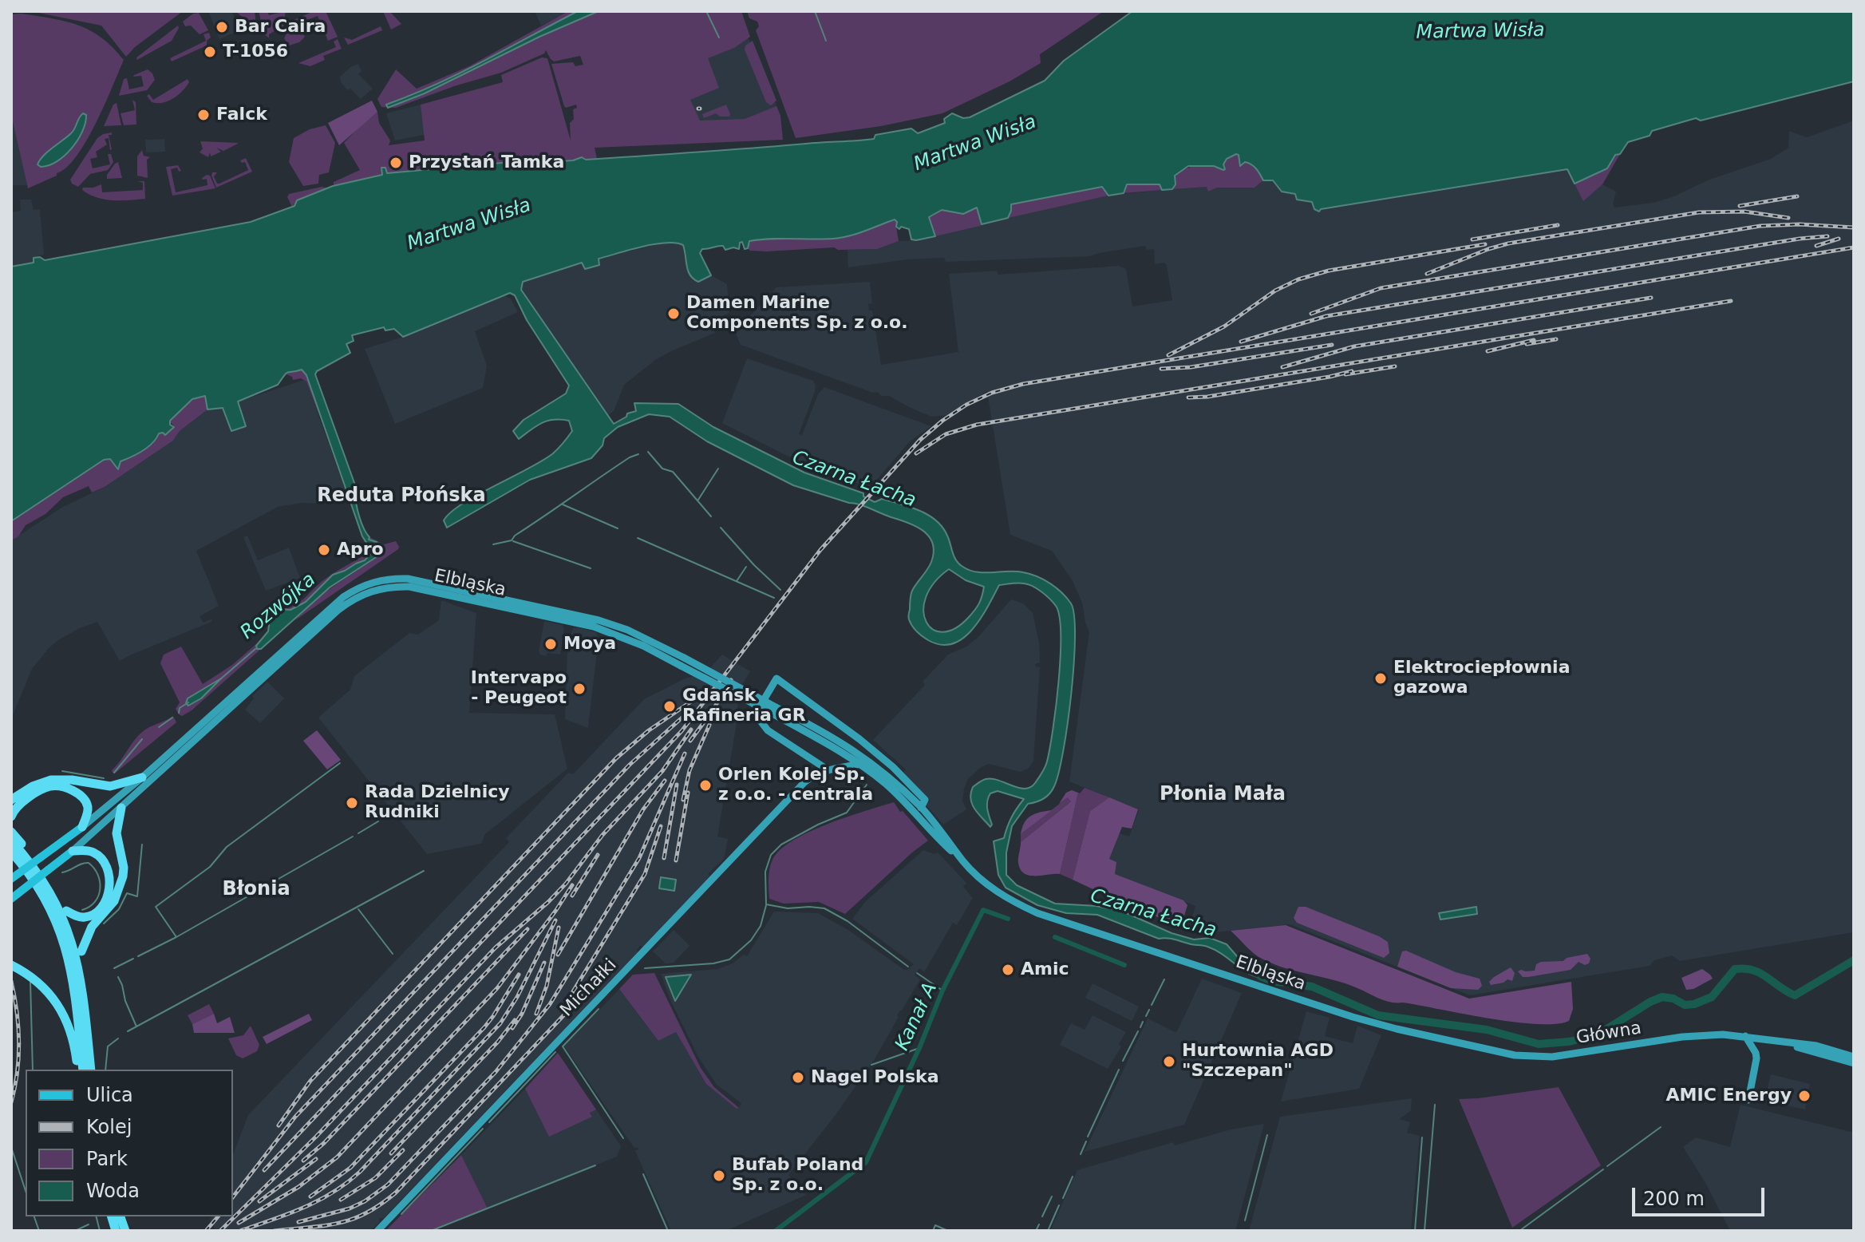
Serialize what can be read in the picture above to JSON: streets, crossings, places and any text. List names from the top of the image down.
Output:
{
  "streets": {
    "main road": ["Elbląska", "Michałki", "Główna"]
  },
  "crossings": [
    ["Elbląska", "Główna"]
  ],
  "districts": ["Reduta Płońska", "Płonia Mała", "Błonia"],
  "water": [
    "Martwa Wisła",
    "Czarna Łacha",
    "Rozwójka",
    "Kanał A"
  ],
  "places": [
    "Bar Caira",
    "T-1056",
    "Falck",
    "Przystań Tamka",
    "Damen Marine Components Sp. z o.o.",
    "Apro",
    "Moya",
    "Elektrociepłownia gazowa",
    "Intervapo - Peugeot",
    "Gdańsk Rafineria GR",
    "Orlen Kolej Sp. z o.o. - centrala",
    "Rada Dzielnicy Rudniki",
    "Amic",
    "Hurtownia AGD \"Szczepan\"",
    "Nagel Polska",
    "AMIC Energy",
    "Bufab Poland Sp. z o.o."
  ],
  "legend": [
    "Ulica",
    "Kolej",
    "Park",
    "Woda"
  ],
  "scale_bar": "200 m"
}
